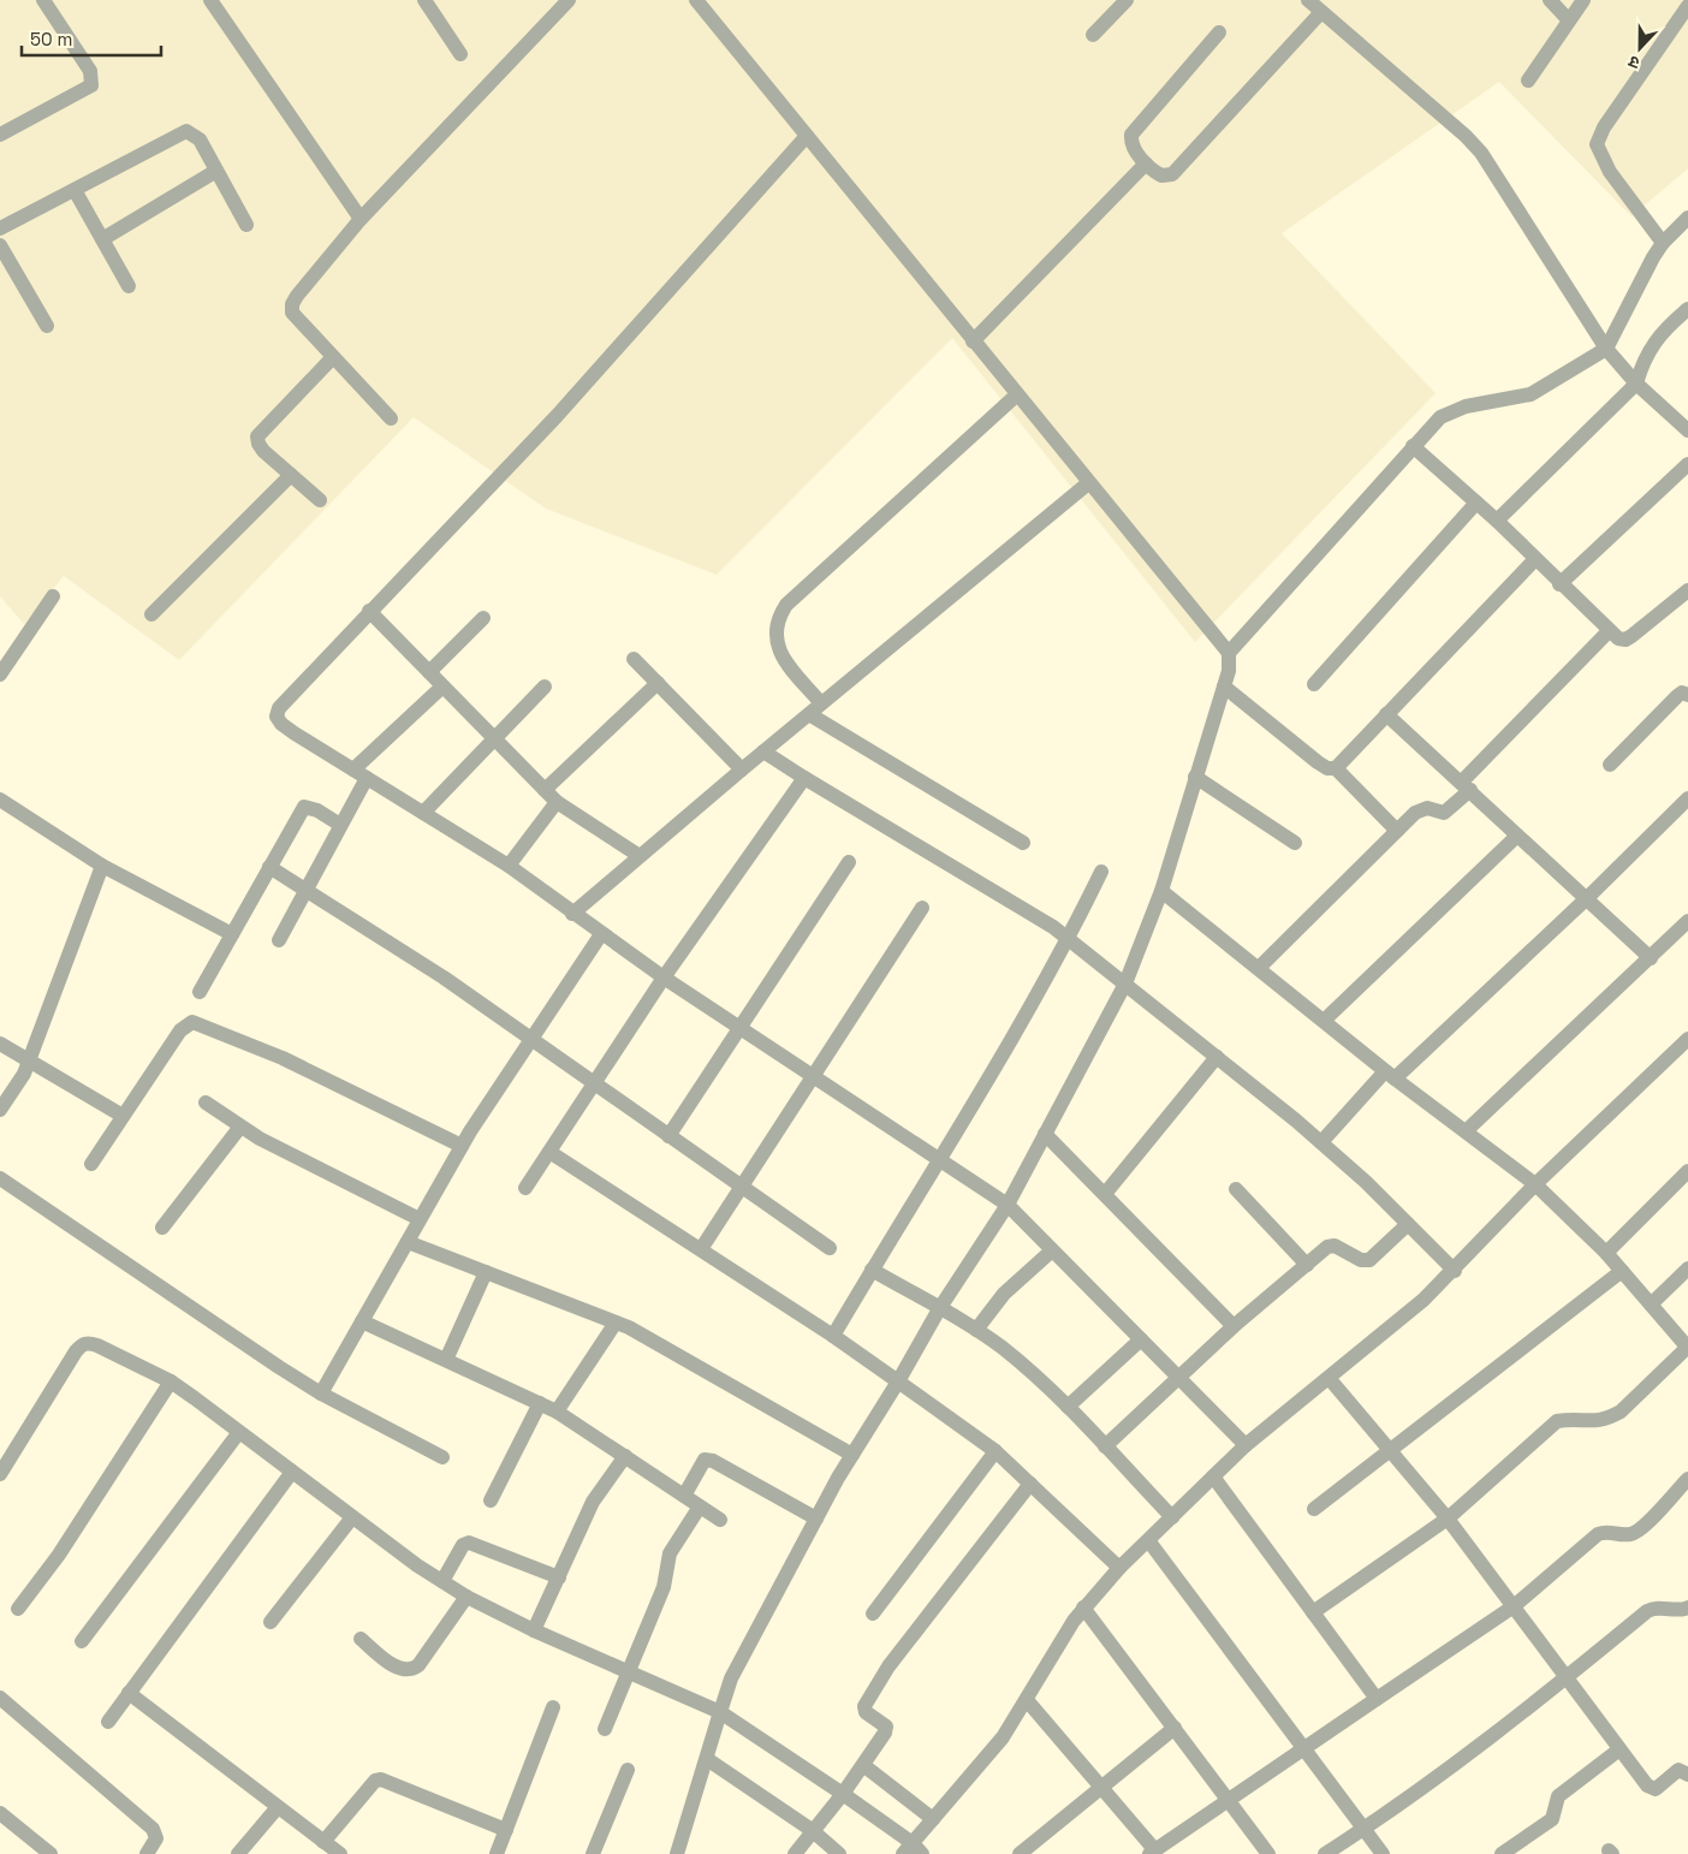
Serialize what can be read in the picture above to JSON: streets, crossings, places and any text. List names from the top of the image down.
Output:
{
  "scale_bar": "50 m",
  "north": "bottom"
}
